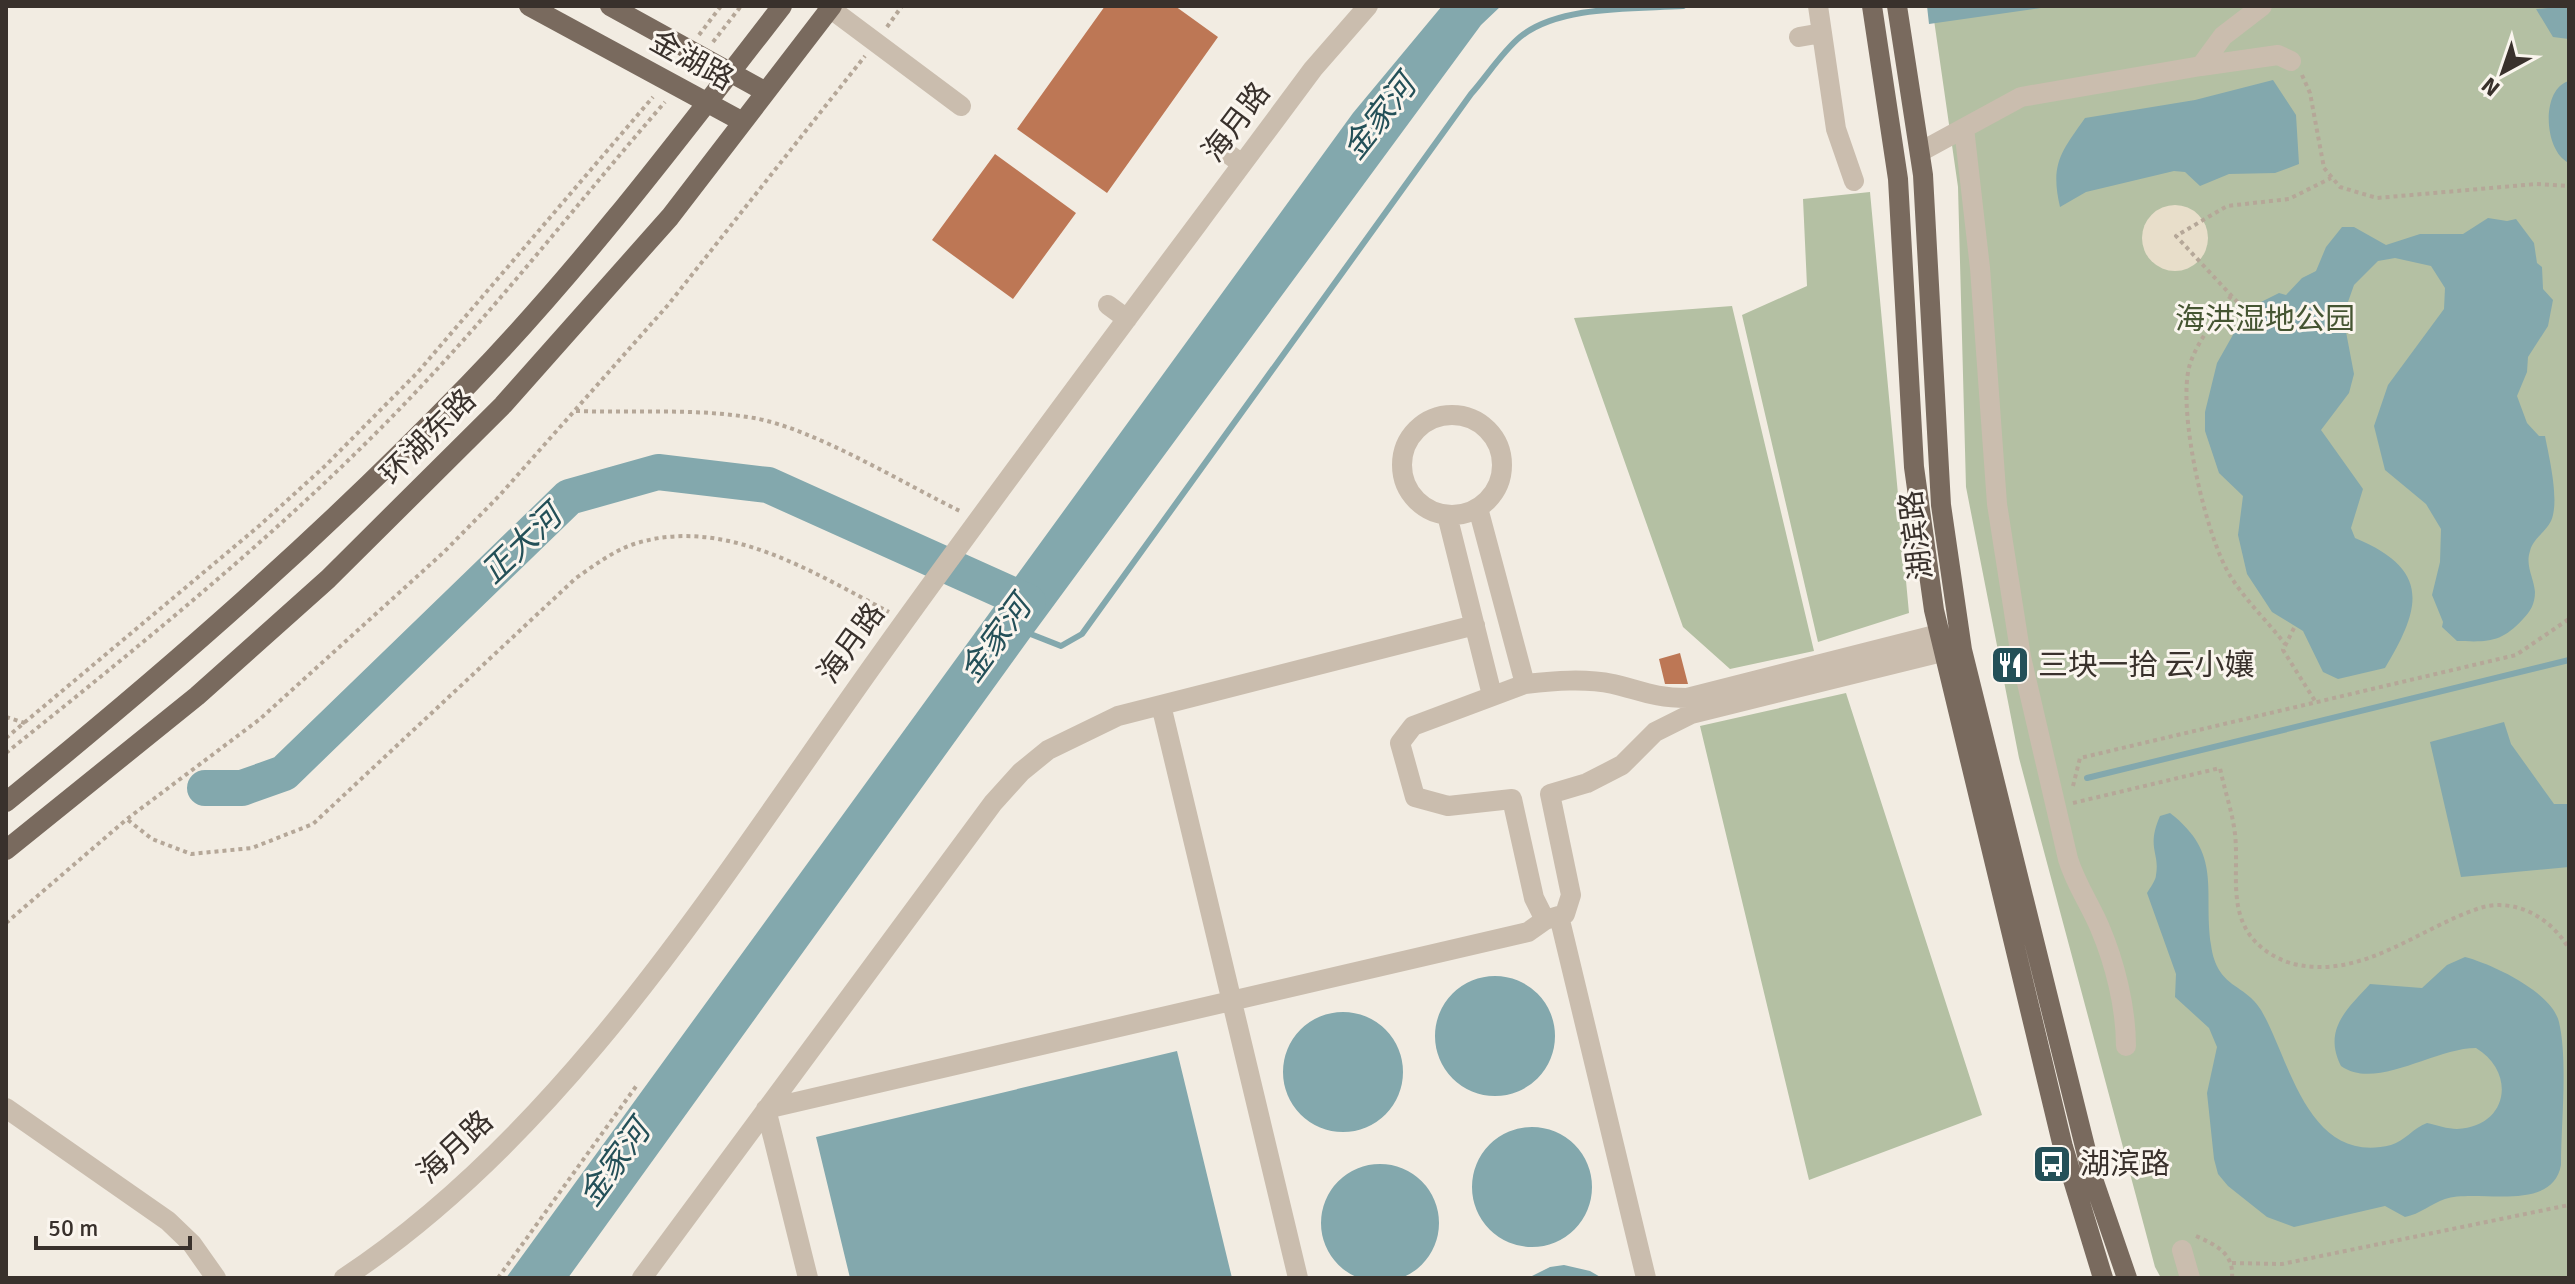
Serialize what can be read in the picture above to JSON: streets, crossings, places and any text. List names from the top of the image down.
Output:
{
  "streets": {
    "main road": ["金湖路", "环湖东路", "湖滨路"],
    "street": ["海月路"]
  },
  "crossings": [
    ["金湖路", "环湖东路"]
  ],
  "water": ["金家河", "正大河"],
  "parks": ["海洪湿地公园"],
  "places": {
    "restaurant": ["三块一拾 云小孃"],
    "bus stop": ["湖滨路"]
  },
  "scale_bar": "50 m",
  "north": "bottom left"
}
